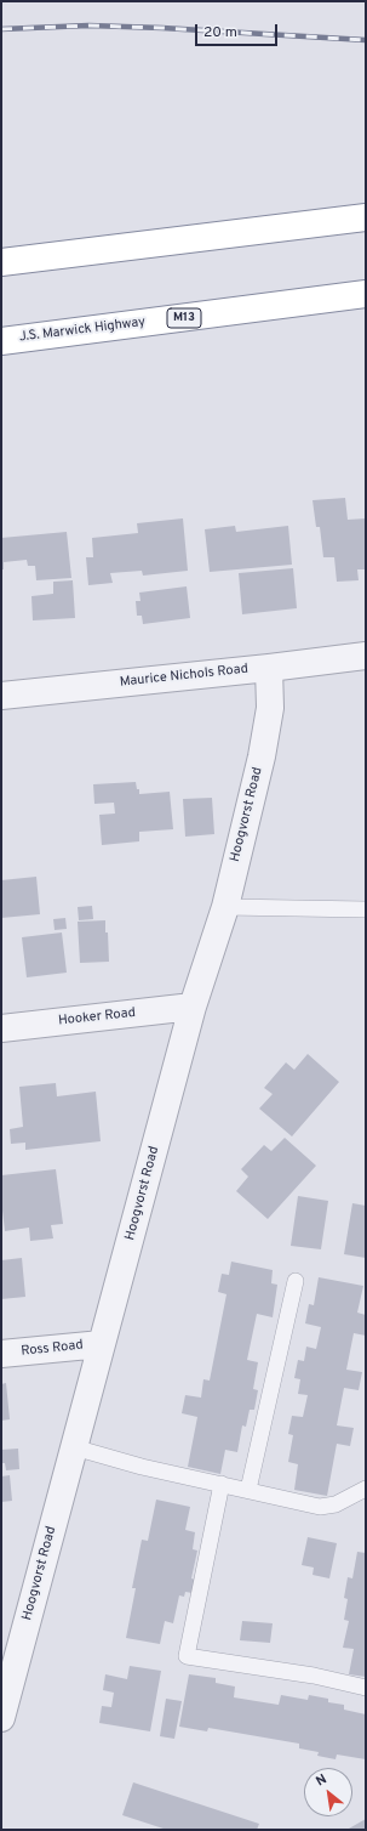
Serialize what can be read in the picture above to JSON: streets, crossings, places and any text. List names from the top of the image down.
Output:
{
  "streets": {
    "highway": ["M13", "J.S. Marwick Highway"],
    "street": [
      "Maurice Nichols Road",
      "Hoogvorst Road",
      "Hooker Road",
      "Ross Road"
    ]
  },
  "crossings": [
    ["Maurice Nichols Road", "Hoogvorst Road"],
    ["Hoogvorst Road", "Hooker Road"],
    ["Hoogvorst Road", "Ross Road"]
  ],
  "scale_bar": "20 m",
  "north": "top left"
}
